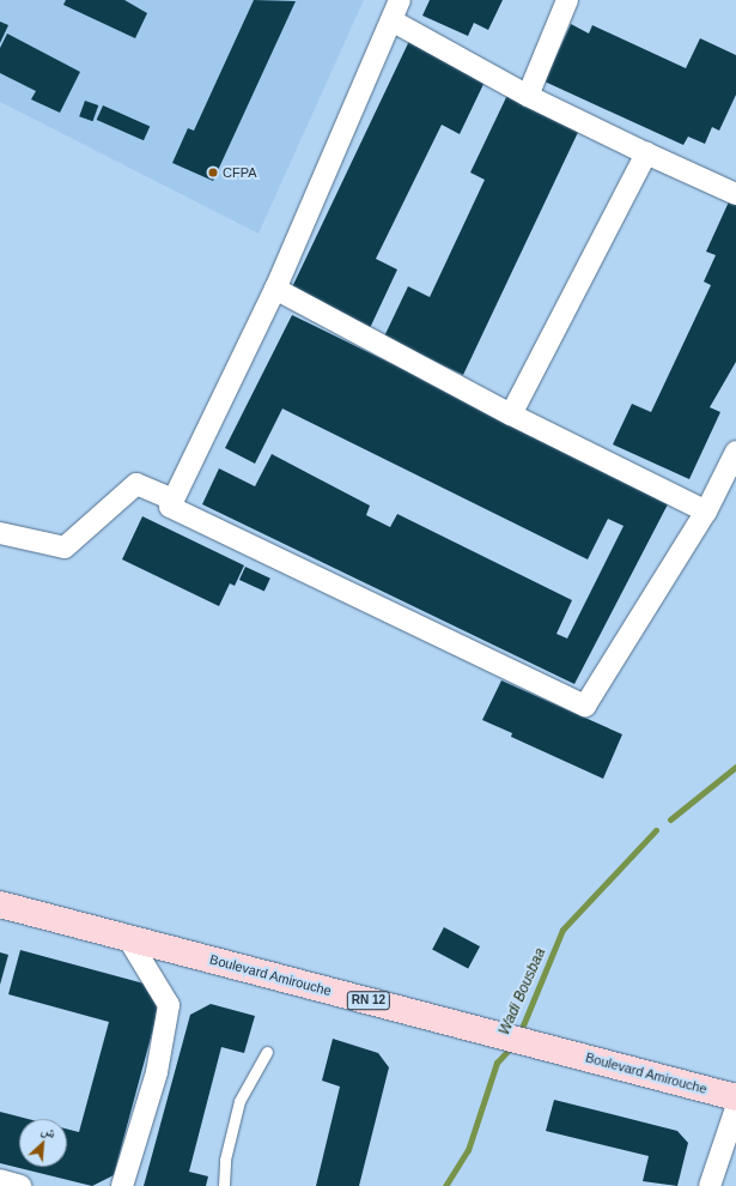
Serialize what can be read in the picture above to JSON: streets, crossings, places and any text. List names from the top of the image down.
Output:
{
  "streets": {
    "main road": ["Boulevard Amirouche", "RN 12"]
  },
  "water": ["Wadi Bousbaa"],
  "places": ["CFPA"],
  "north": "top right"
}
